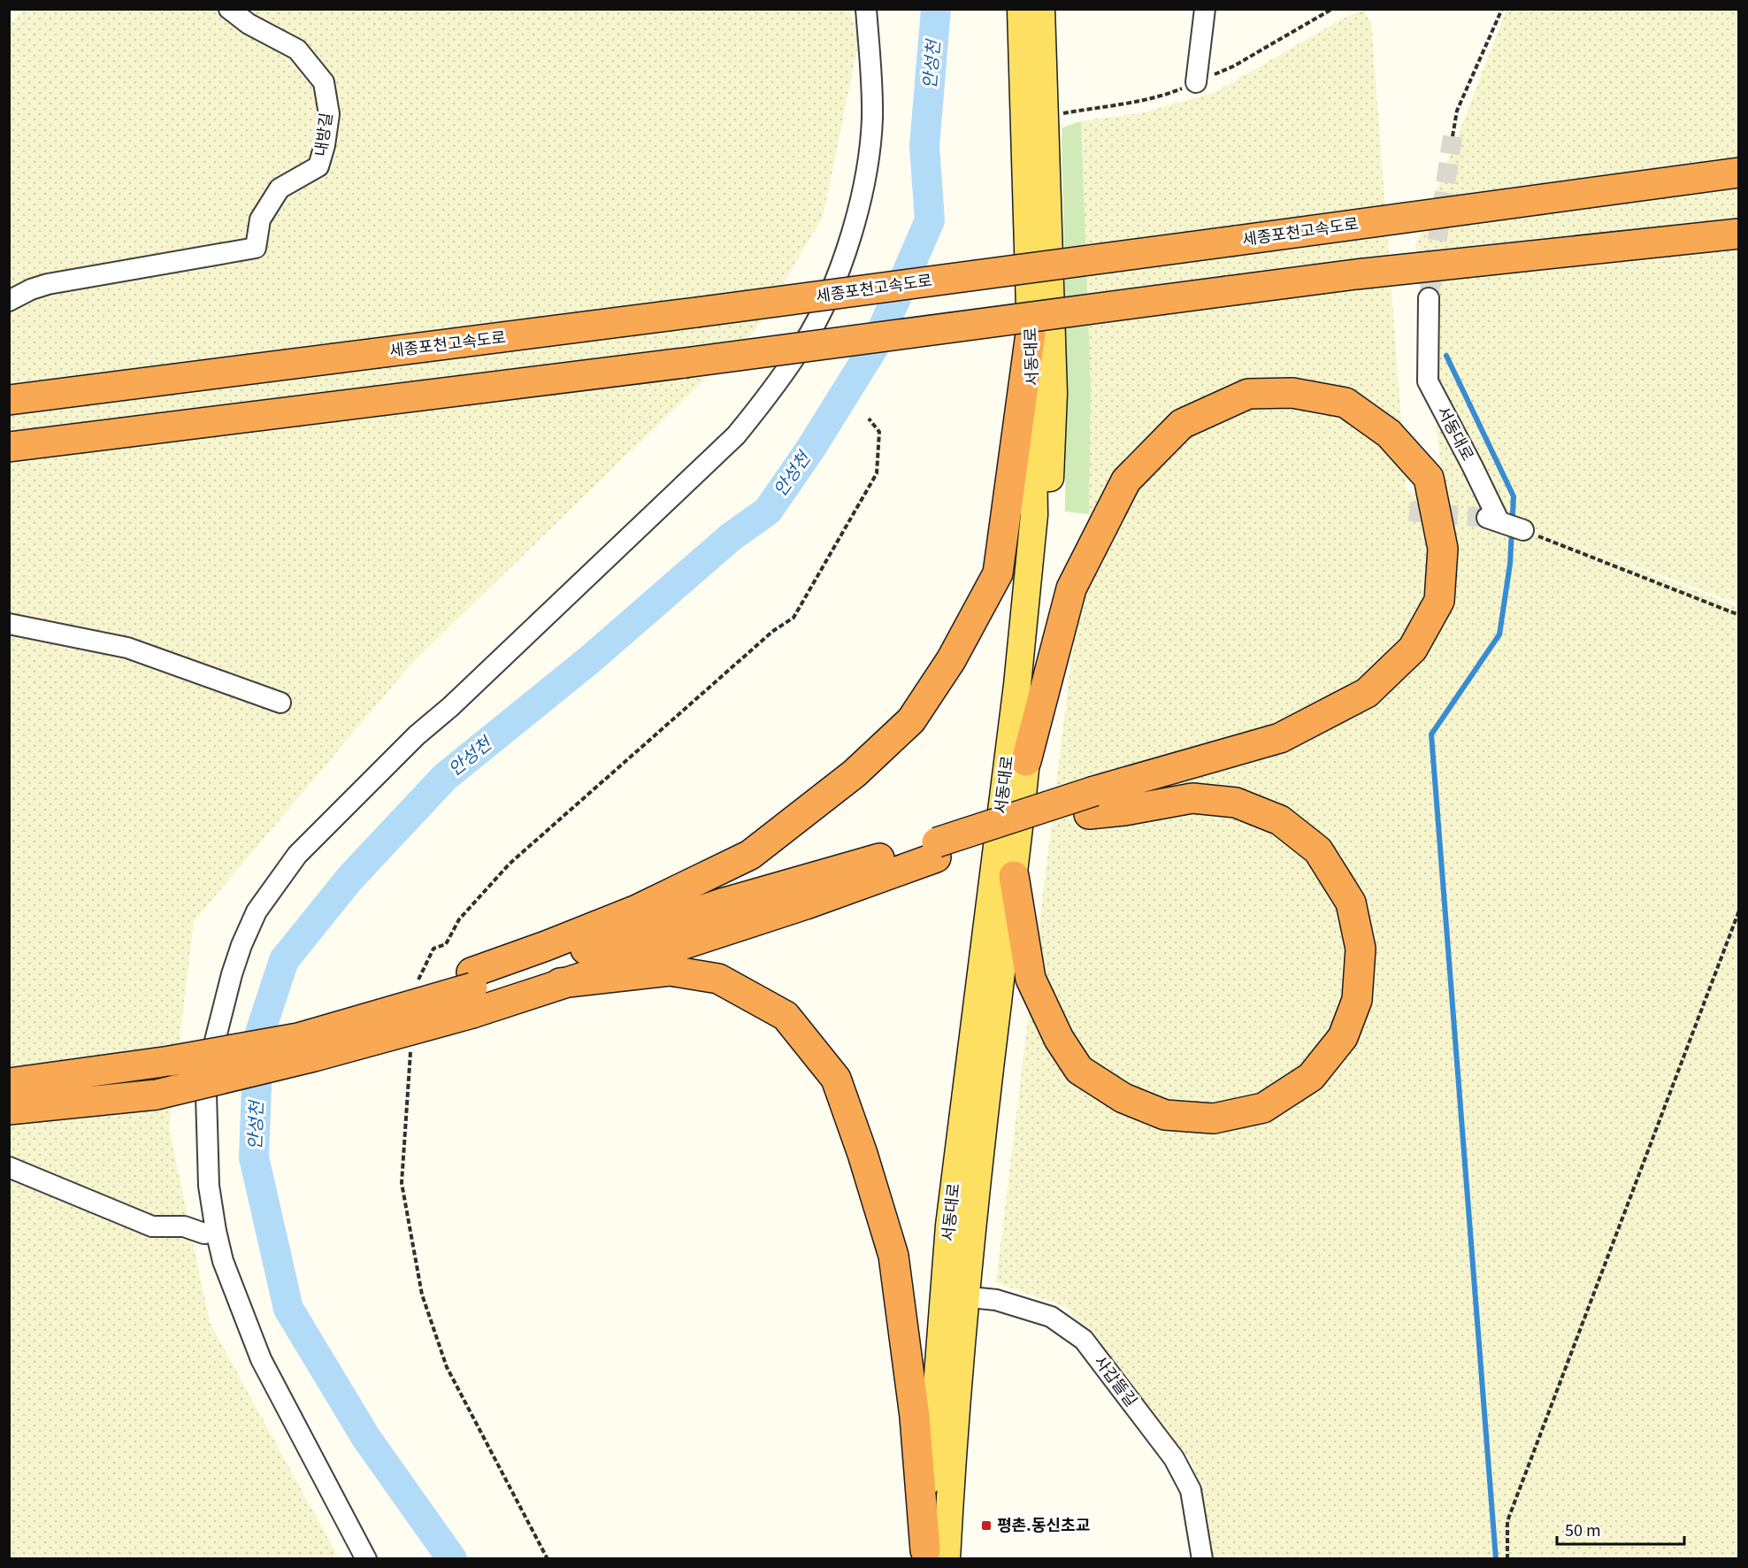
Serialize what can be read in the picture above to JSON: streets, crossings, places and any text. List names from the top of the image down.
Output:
{
  "streets": {
    "highway": ["세종포천고속도로"],
    "main road": ["서동대로"],
    "street": ["내방길", "사갑뜰길"]
  },
  "crossings": [
    ["서동대로", "사갑뜰길"]
  ],
  "water": ["안성천"],
  "places": {
    "transit": ["평촌.동신초교"]
  },
  "scale_bar": "50 m"
}
